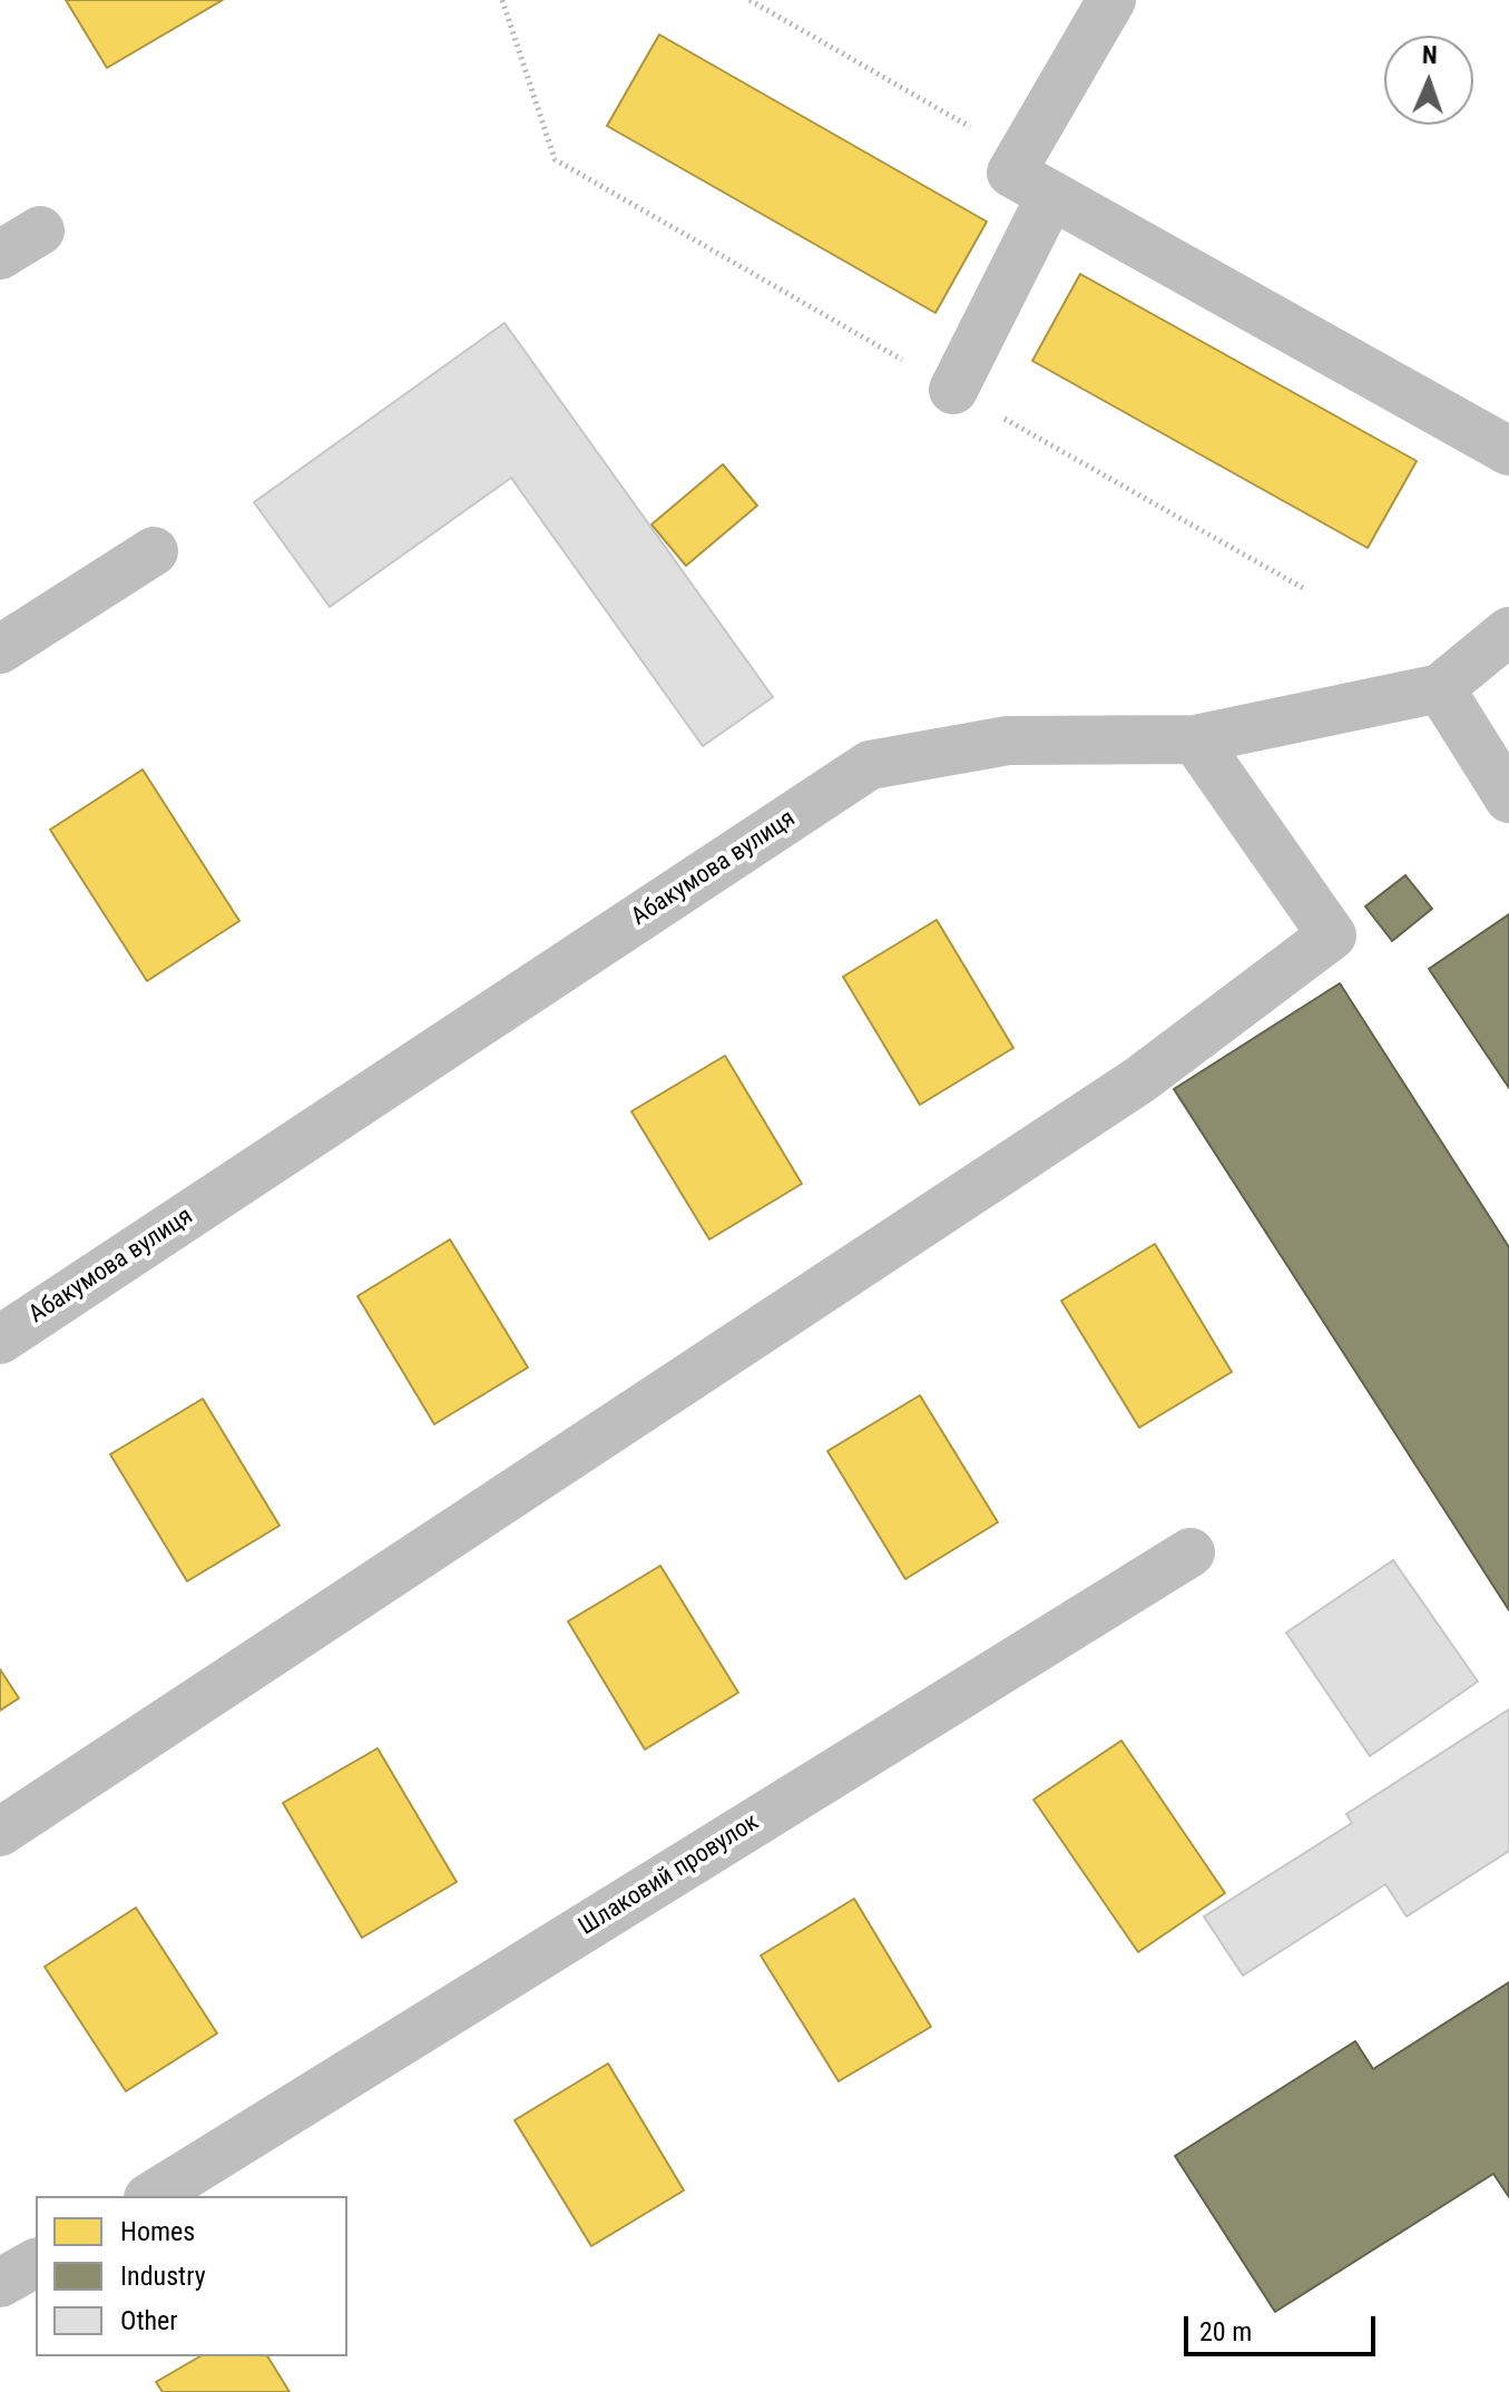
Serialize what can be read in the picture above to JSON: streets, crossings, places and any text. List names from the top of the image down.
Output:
{
  "streets": {
    "street": ["Абакумова вулиця", "Шлаковий провулок"]
  },
  "legend": ["Homes", "Industry", "Other"],
  "scale_bar": "20 m",
  "north": "top"
}
